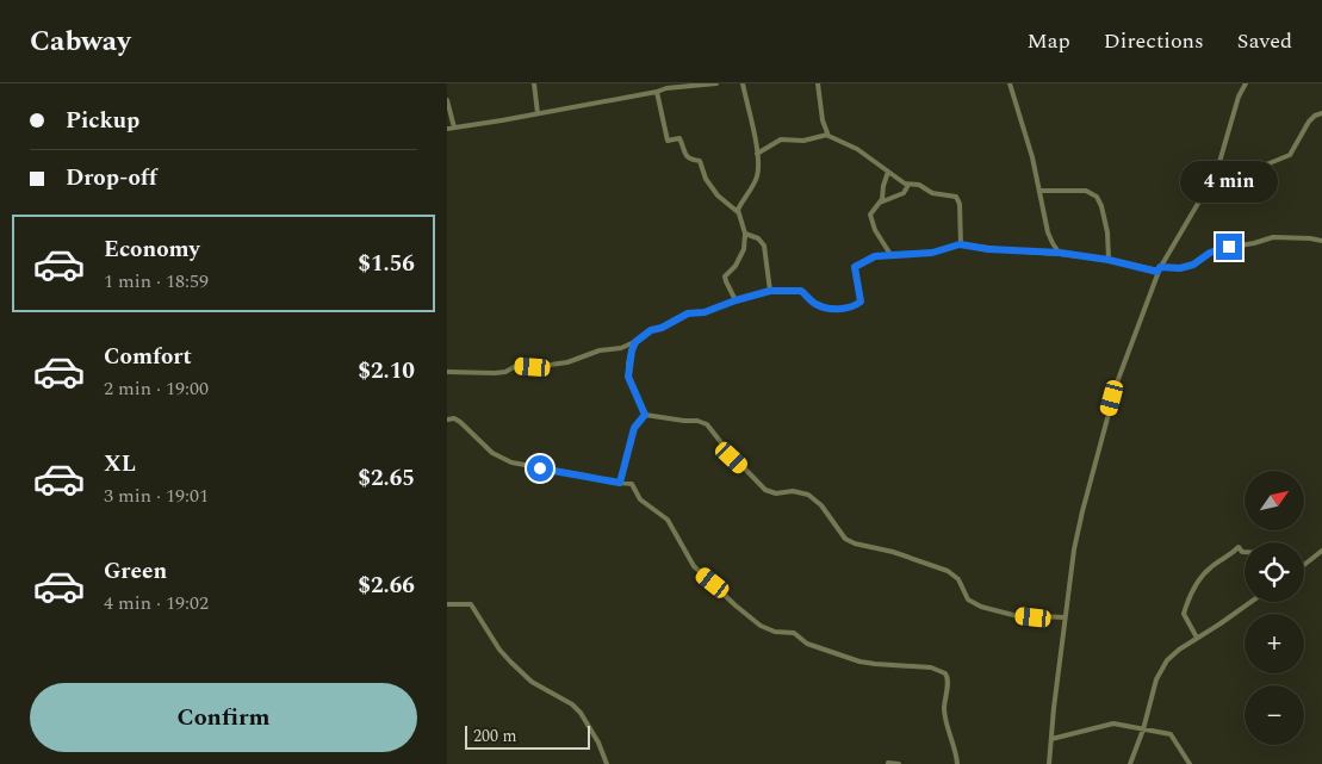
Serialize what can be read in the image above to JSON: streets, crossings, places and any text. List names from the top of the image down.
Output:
{
  "scale_bar": "200 m",
  "north": "top right",
  "page": {
    "header": "Cabway",
    "nav": ["Map", "Directions", "Saved"],
    "banner": ["Pickup", "Drop-off"],
    "bubble": "4 min",
    "list": [
      {
        "name": "Economy",
        "note": "1 min · 18:59",
        "value": "$1.56"
      },
      {
        "name": "Comfort",
        "note": "2 min · 19:00",
        "value": "$2.10"
      },
      {
        "name": "XL",
        "note": "3 min · 19:01",
        "value": "$2.65"
      },
      {
        "name": "Green",
        "note": "4 min · 19:02",
        "value": "$2.66"
      }
    ],
    "map_buttons": ["+", "−"],
    "buttons": "Confirm",
    "scale": "200 m"
  }
}
